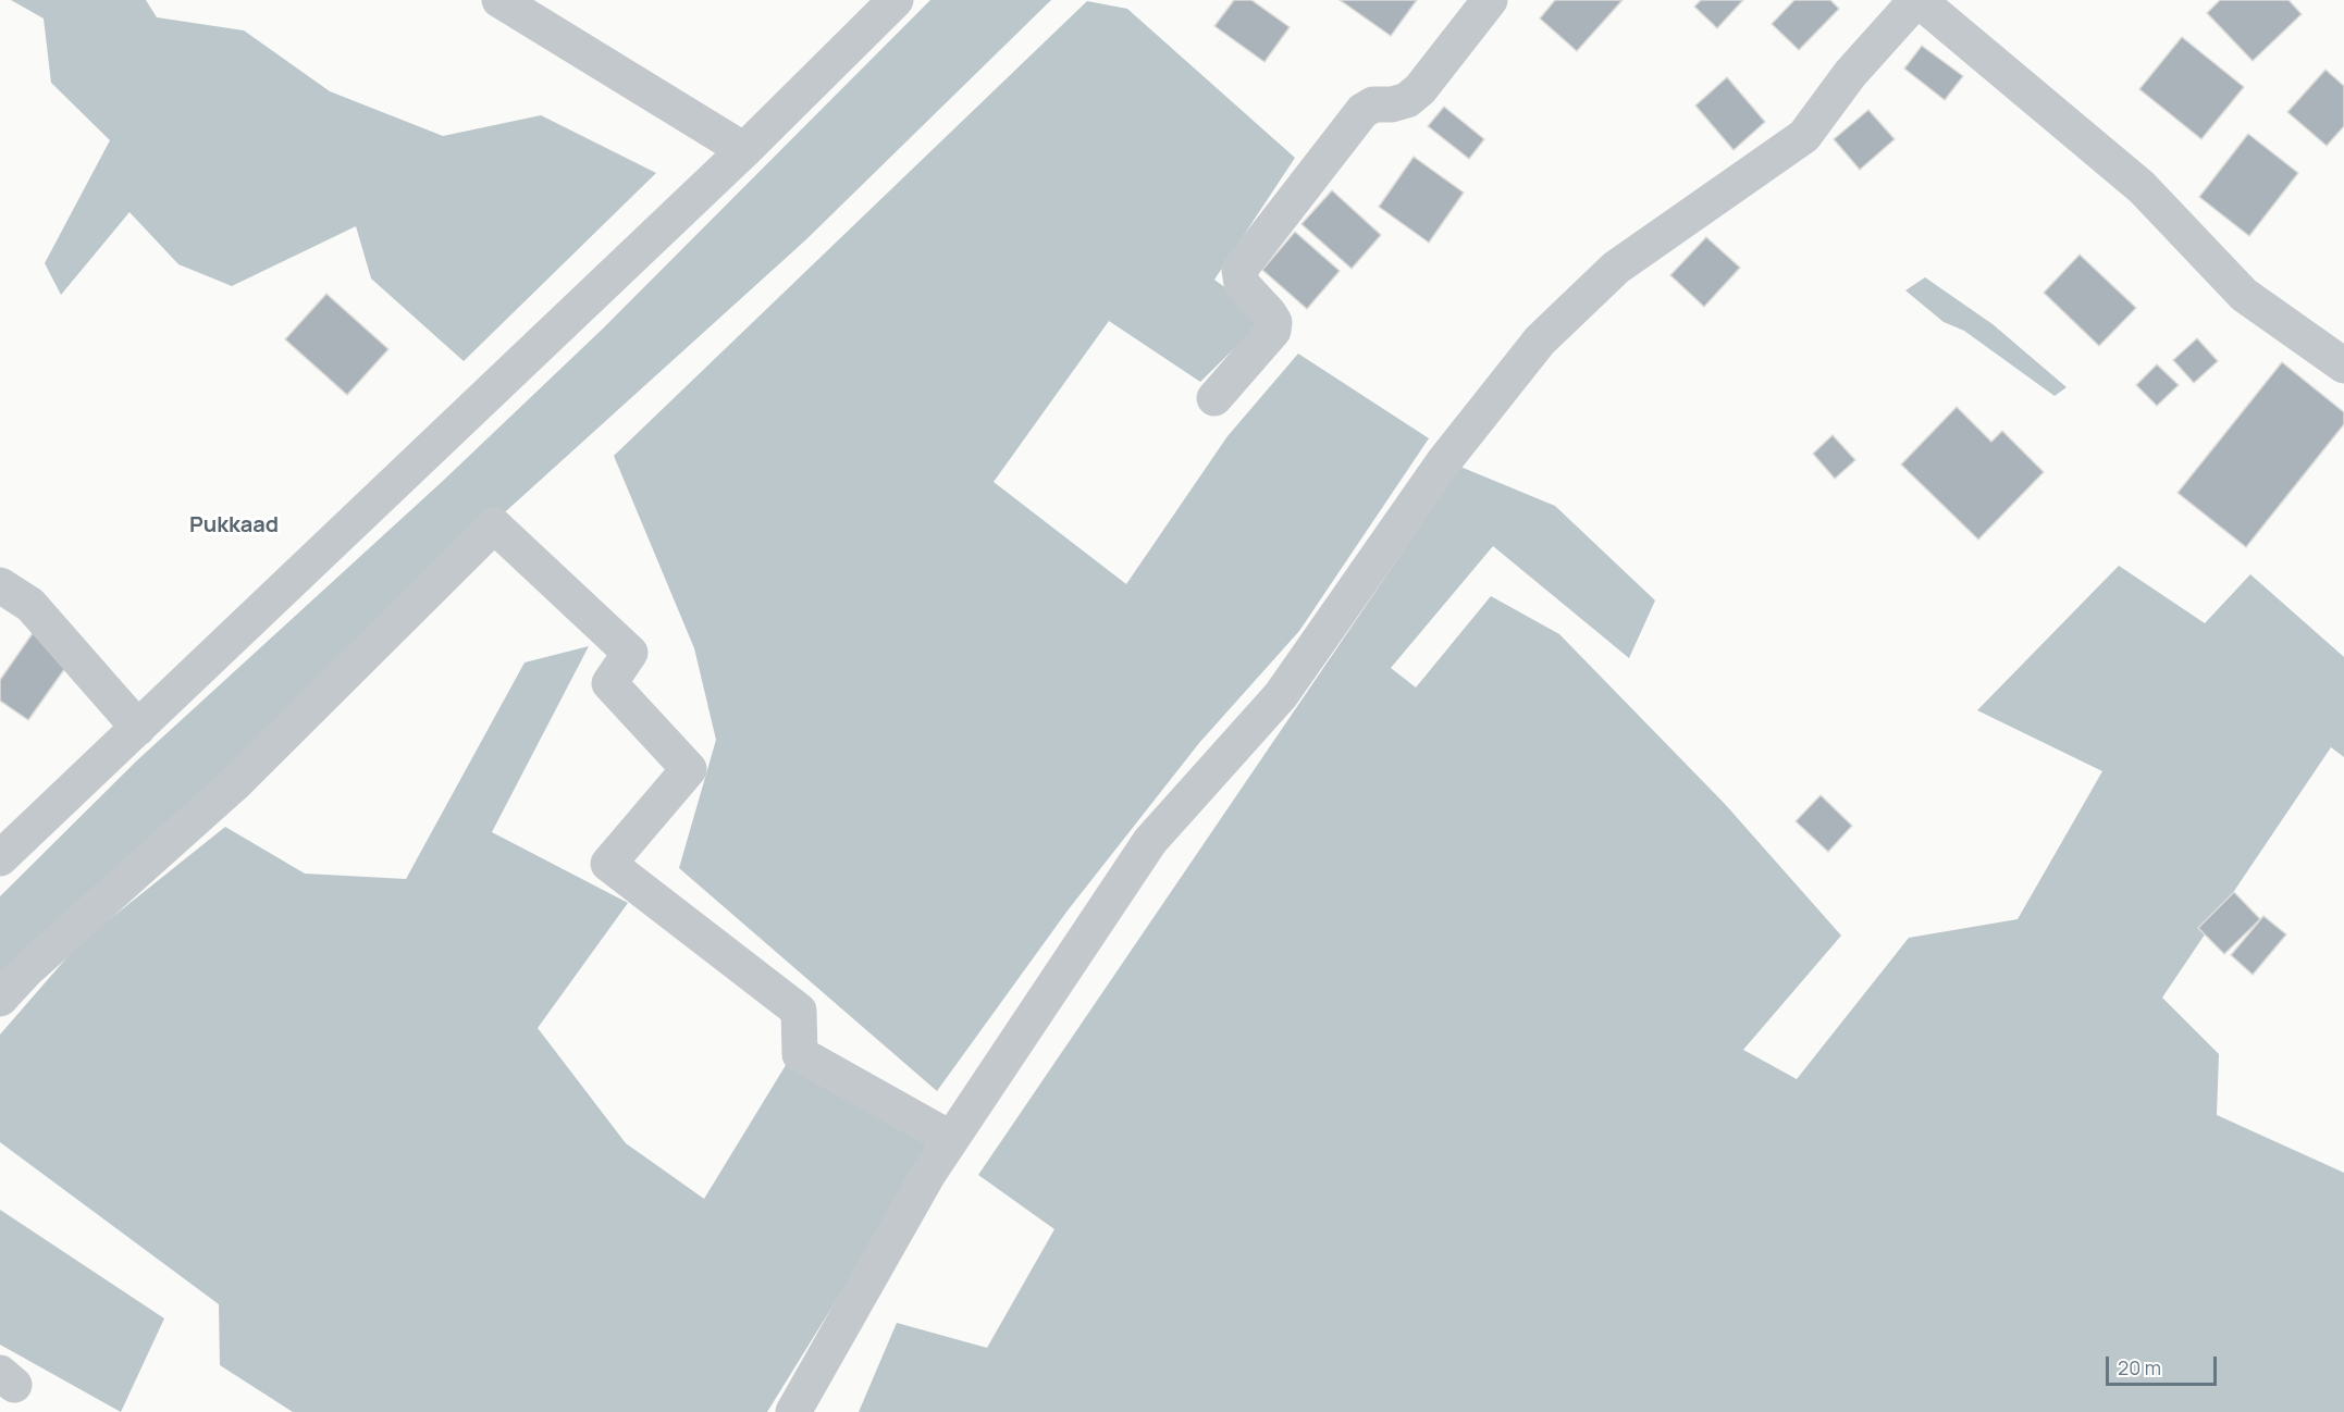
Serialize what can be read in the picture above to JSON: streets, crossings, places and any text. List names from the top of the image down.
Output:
{
  "districts": ["Pukkaad"],
  "scale_bar": "20 m"
}
